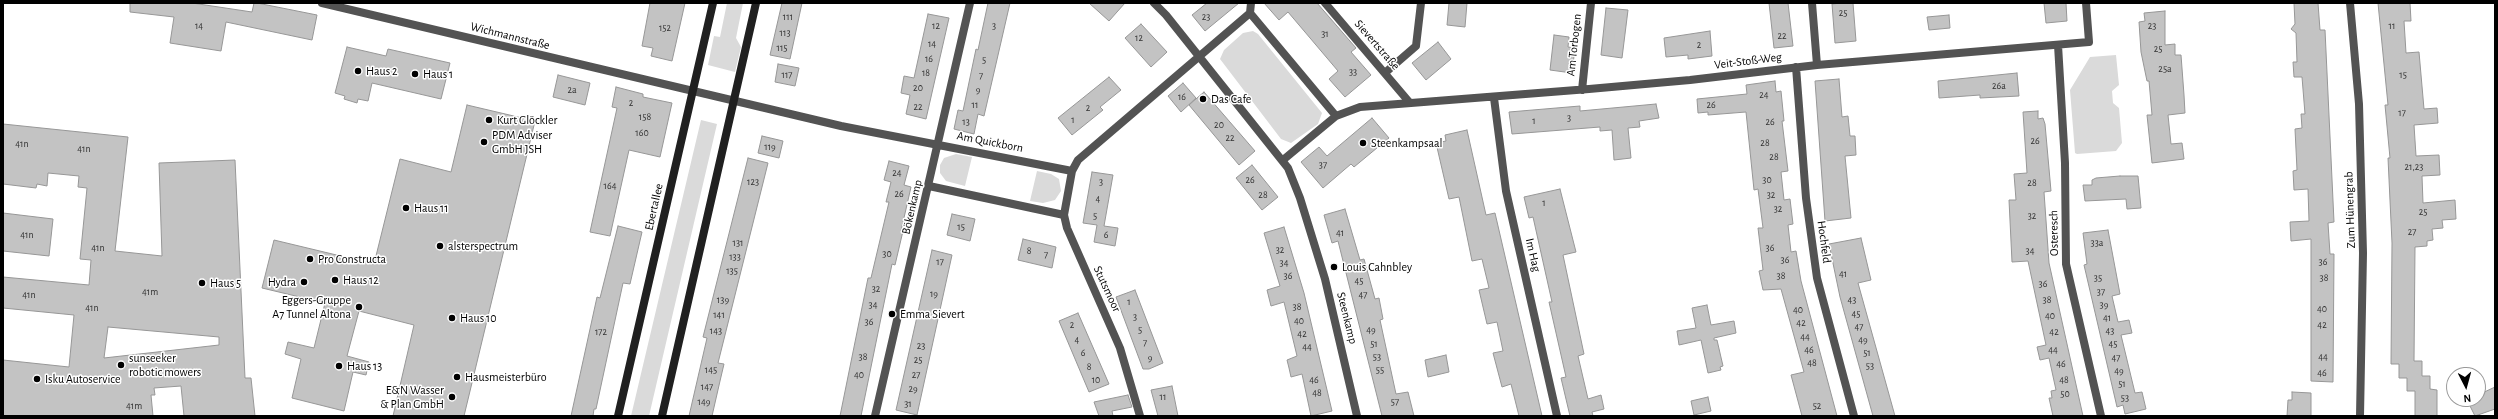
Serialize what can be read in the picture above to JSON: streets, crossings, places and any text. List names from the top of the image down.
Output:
{
  "streets": {
    "main road": ["Ebertallee"],
    "street": [
      "Wichmannstraße",
      "Sievertstraße",
      "Am Torbogen",
      "Veit-Stoß-Weg",
      "Am Quickborn",
      "Bökenkamp",
      "Zum Hünengrab",
      "Osteresch",
      "Hochfeld",
      "Im Hag",
      "Stutsmoor",
      "Steenkamp"
    ]
  },
  "crossings": [
    ["Wichmannstraße", "Am Quickborn"],
    ["Wichmannstraße", "Ebertallee"],
    ["Sievertstraße", "Veit-Stoß-Weg"],
    ["Am Torbogen", "Veit-Stoß-Weg"],
    ["Veit-Stoß-Weg", "Osteresch"],
    ["Veit-Stoß-Weg", "Hochfeld"],
    ["Veit-Stoß-Weg", "Im Hag"],
    ["Am Quickborn", "Bökenkamp"],
    ["Am Quickborn", "Stutsmoor"]
  ],
  "places": [
    "Haus 2",
    "Haus 1",
    "Das Cafe",
    "Kurt Glöckler",
    "PDM Adviser GmbH JSH",
    "Steenkampsaal",
    "Haus 11",
    "alsterspectrum",
    "Pro Constructa",
    "Louis Cahnbley",
    "Haus 12",
    "Hydra",
    "Haus 5",
    "Eggers-Gruppe A7 Tunnel Altona",
    "Emma Sievert",
    "Haus 10",
    "sunseeker robotic mowers",
    "Haus 13",
    "Hausmeisterbüro",
    "Isku Autoservice",
    "E&N Wasser & Plan GmbH"
  ],
  "house_numbers": [
    "25",
    "111",
    "23",
    "14",
    "12",
    "3",
    "23",
    "11",
    "152",
    "113",
    "31",
    "22",
    "12",
    "14",
    "2",
    "115",
    "25",
    "16",
    "5",
    "25a",
    "33",
    "18",
    "117",
    "15",
    "7",
    "26a",
    "20",
    "2a",
    "9",
    "24",
    "16",
    "2",
    "11",
    "26",
    "22",
    "2",
    "17",
    "158",
    "3",
    "1",
    "1",
    "13",
    "26",
    "20",
    "160",
    "22",
    "26",
    "28",
    "41n",
    "119",
    "41n",
    "28",
    "37",
    "21,23",
    "24",
    "26",
    "30",
    "123",
    "3",
    "28",
    "164",
    "26",
    "28",
    "32",
    "4",
    "1",
    "32",
    "25",
    "5",
    "32",
    "15",
    "27",
    "41",
    "41n",
    "6",
    "131",
    "33a",
    "41n",
    "36",
    "32",
    "8",
    "34",
    "30",
    "7",
    "133",
    "36",
    "17",
    "36",
    "34",
    "135",
    "41",
    "36",
    "38",
    "35",
    "38",
    "45",
    "36",
    "32",
    "41m",
    "37",
    "19",
    "41n",
    "47",
    "139",
    "43",
    "38",
    "1",
    "34",
    "39",
    "38",
    "41n",
    "40",
    "40",
    "45",
    "141",
    "40",
    "3",
    "41",
    "40",
    "36",
    "42",
    "2",
    "42",
    "47",
    "5",
    "49",
    "143",
    "43",
    "172",
    "42",
    "42",
    "44",
    "4",
    "49",
    "7",
    "51",
    "45",
    "23",
    "44",
    "46",
    "44",
    "6",
    "51",
    "38",
    "53",
    "44",
    "9",
    "47",
    "25",
    "48",
    "46",
    "53",
    "8",
    "145",
    "55",
    "49",
    "46",
    "40",
    "27",
    "10",
    "46",
    "48",
    "51",
    "147",
    "29",
    "48",
    "50",
    "11",
    "53",
    "149",
    "57",
    "31",
    "41m",
    "52"
  ],
  "north": "bottom"
}
